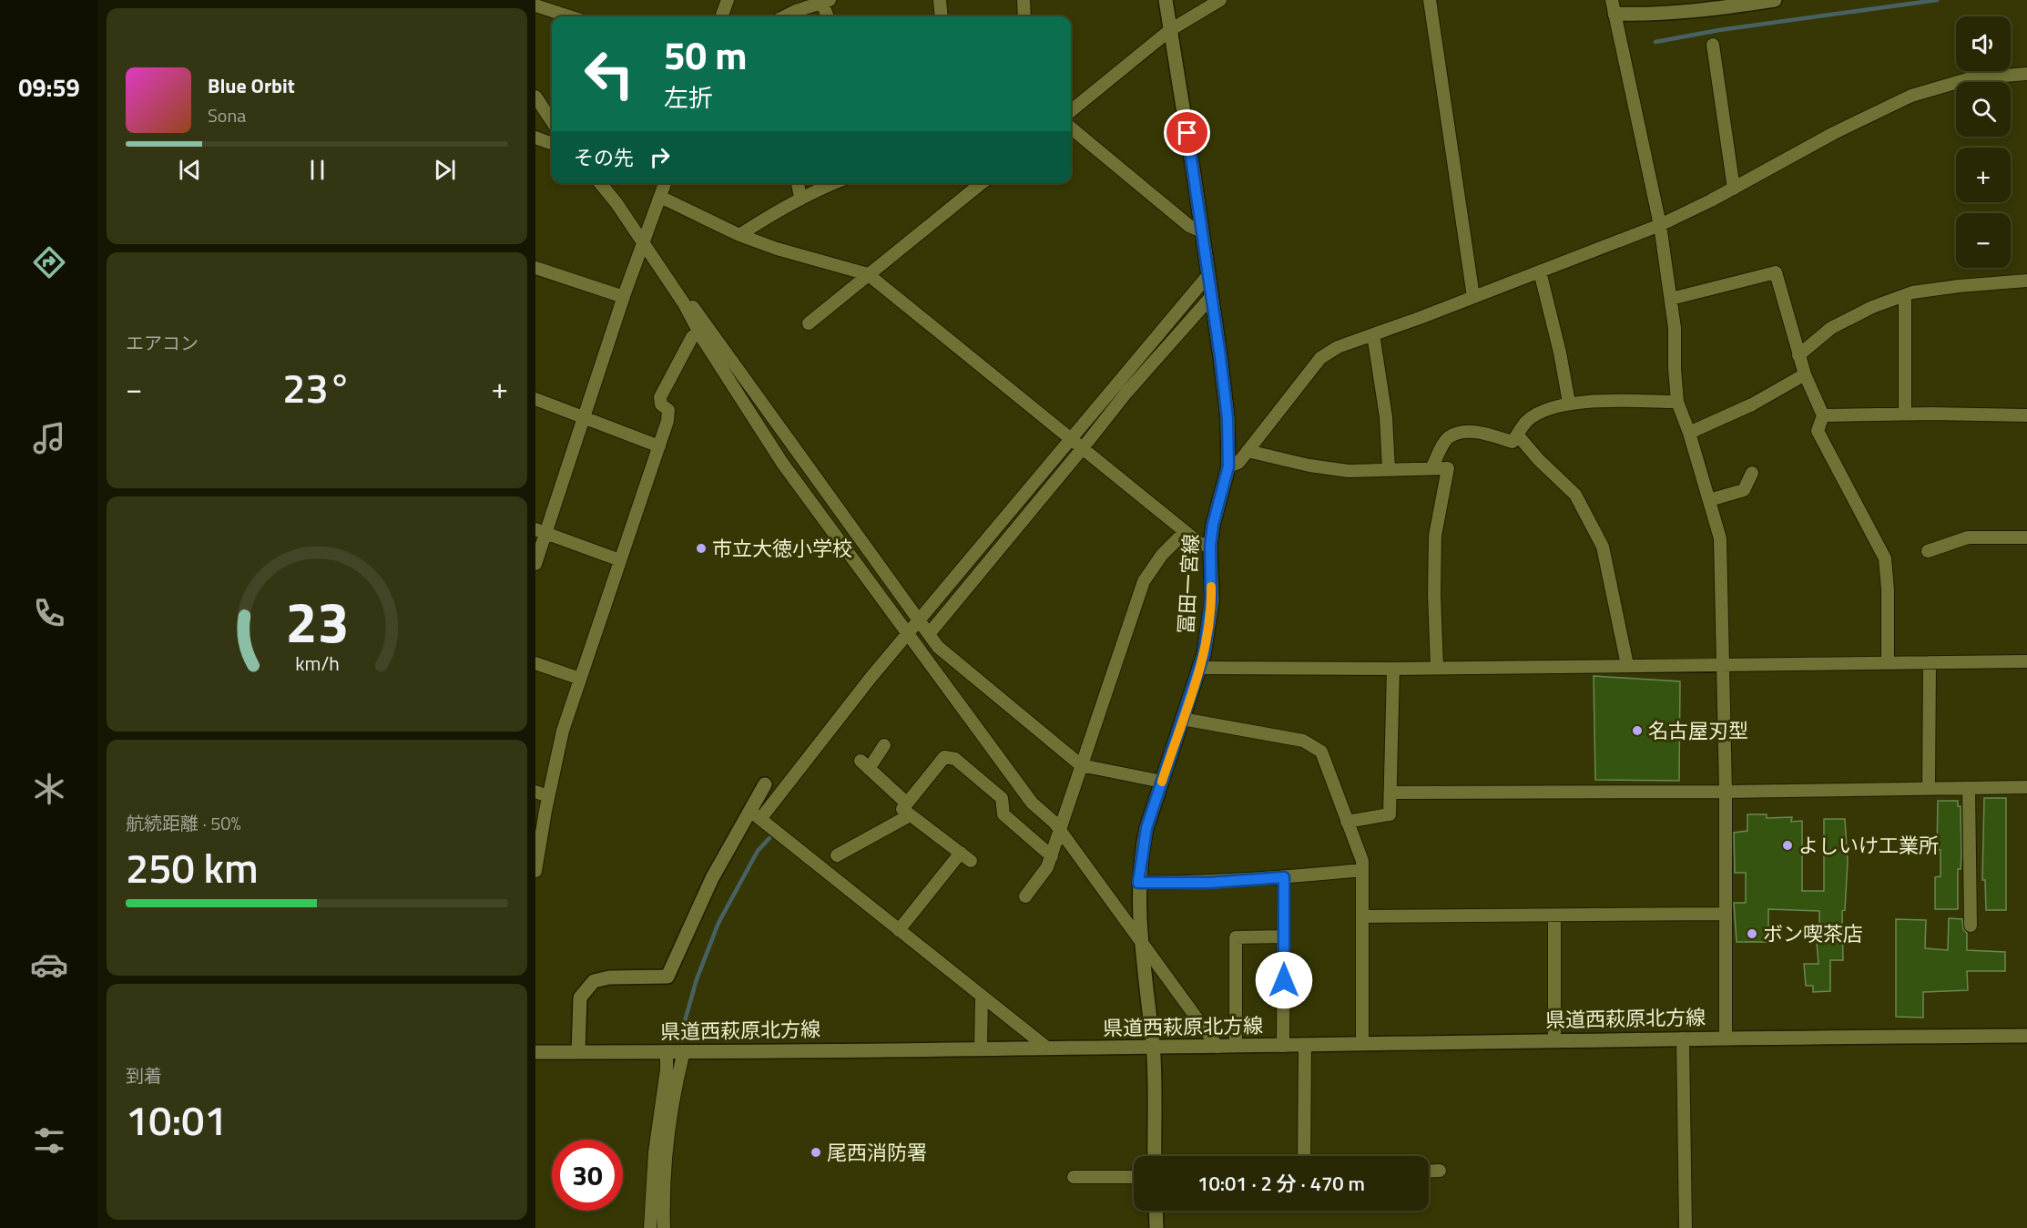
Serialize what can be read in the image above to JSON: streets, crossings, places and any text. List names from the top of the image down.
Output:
{
  "streets": {
    "main road": ["冨田一宮線", "県道西萩原北方線"]
  },
  "crossings": [
    ["冨田一宮線", "県道西萩原北方線"]
  ],
  "places": [
    "市立大徳小学校",
    "名古屋刃型",
    "よしいけ工業所",
    "ボン喫茶店",
    "尾西消防署"
  ],
  "page": {
    "tabs": "09:59",
    "map_buttons": ["+", "−"],
    "turn": ["50 m", "左折"],
    "song": ["Blue Orbit", "Sona"],
    "then": "その先",
    "tile": [
      "エアコン",
      ["航続距離 · 50%", "250 km"],
      ["到着", "10:01"]
    ],
    "heat": ["−", "23°", "+"],
    "limit": "30",
    "trip": "10:01 · 2 分 · 470 m",
    "gauge": ["23", "km/h"]
  }
}
